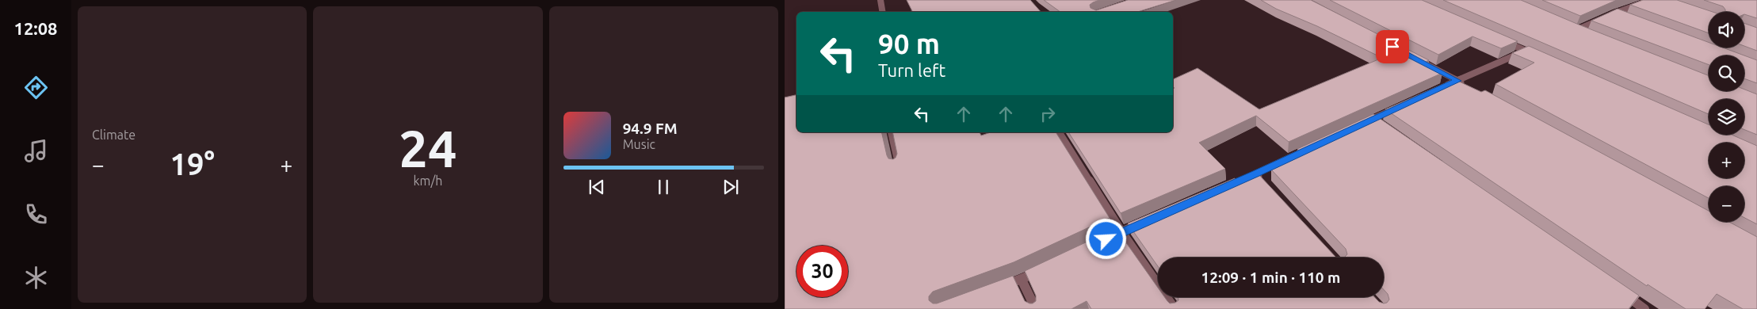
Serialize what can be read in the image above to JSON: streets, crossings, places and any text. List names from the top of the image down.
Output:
{
  "page": {
    "tabs": "12:08",
    "tile": [
      "Climate",
      ["24", "km/h"]
    ],
    "map_buttons": ["+", "−"],
    "turn": ["90 m", "Turn left"],
    "song": ["94.9 FM", "Music"],
    "heat": ["−", "19°", "+"],
    "limit": "30",
    "trip": "12:09 · 1 min · 110 m"
  }
}
